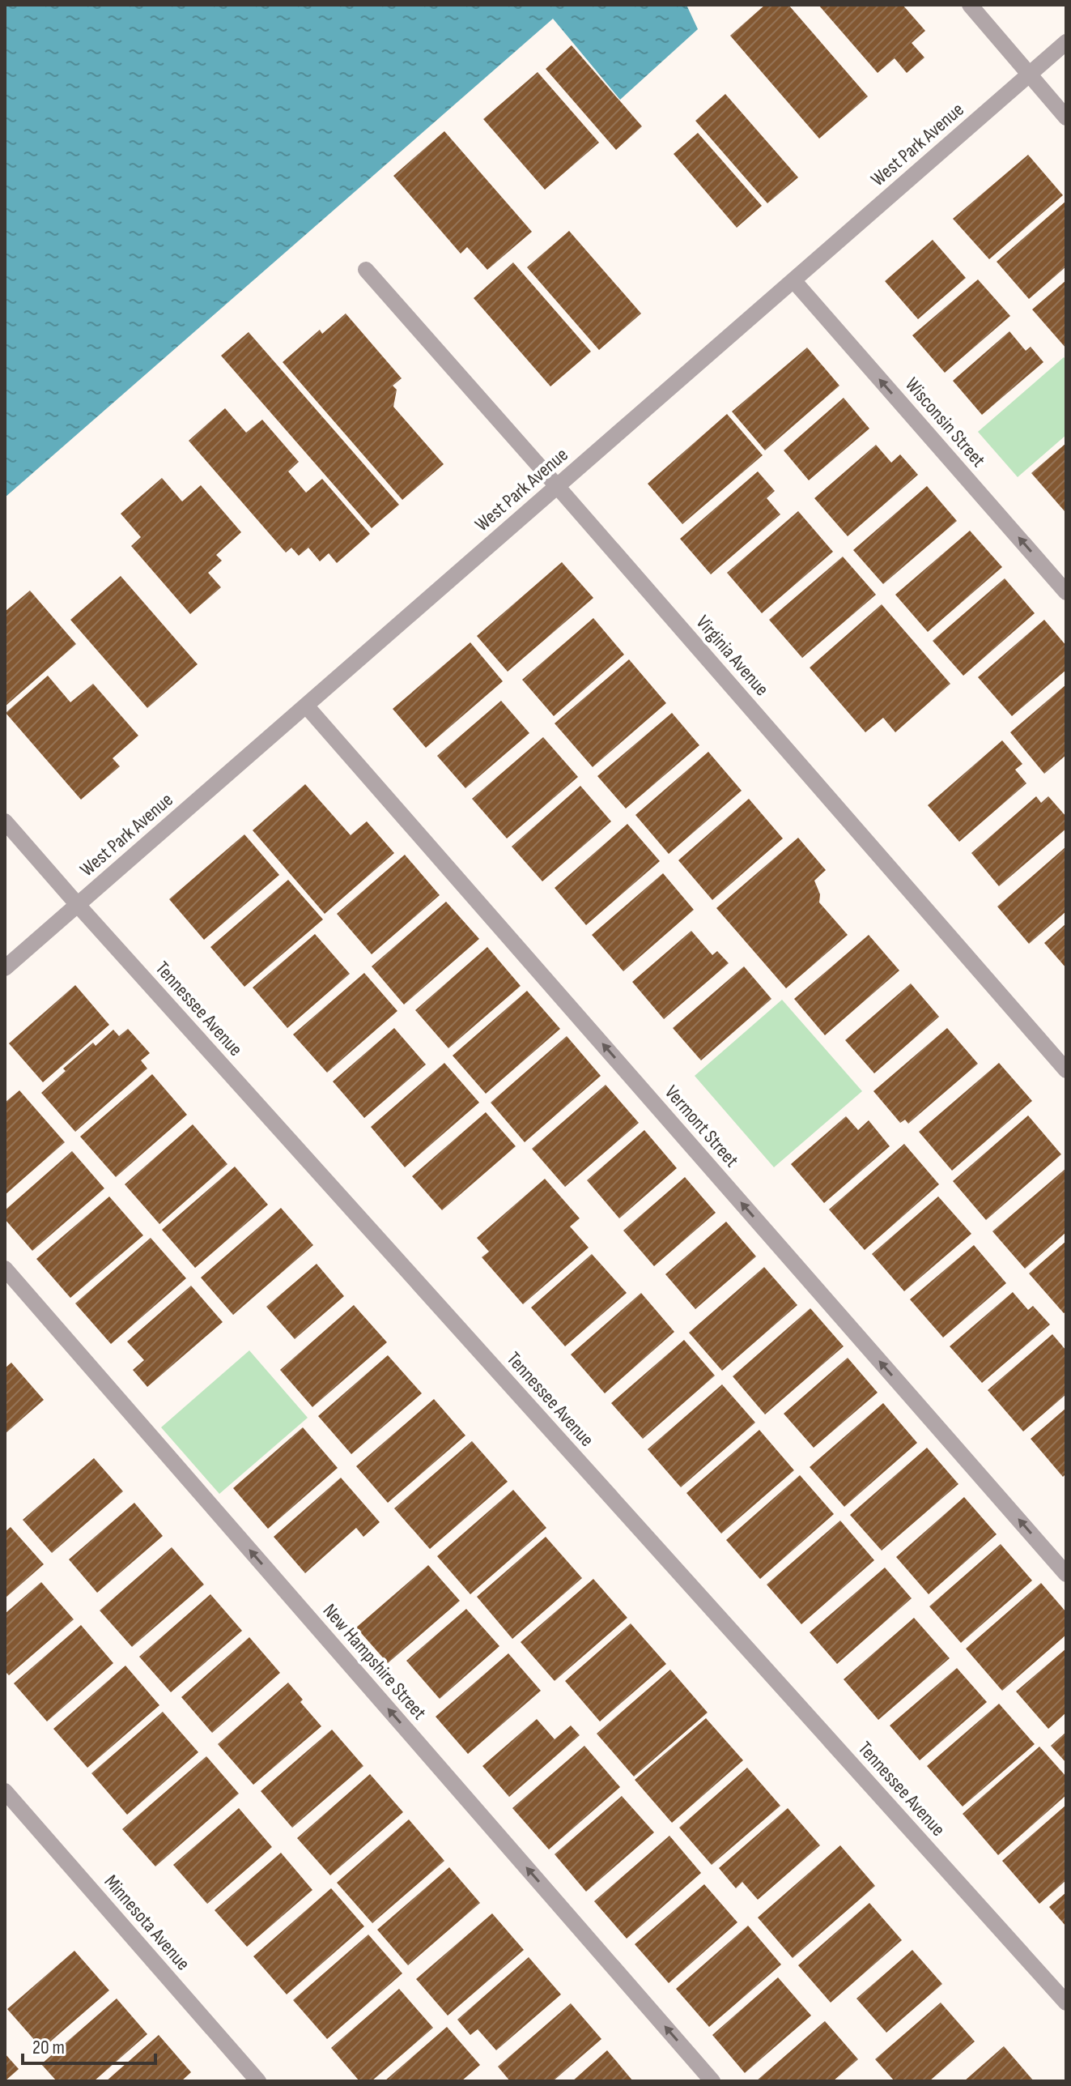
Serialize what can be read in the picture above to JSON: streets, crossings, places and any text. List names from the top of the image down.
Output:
{
  "streets": {
    "street": [
      "West Park Avenue",
      "Wisconsin Street",
      "Virginia Avenue",
      "Tennessee Avenue",
      "Vermont Street",
      "New Hampshire Street",
      "Minnesota Avenue"
    ]
  },
  "crossings": [
    ["West Park Avenue", "Wisconsin Street"],
    ["West Park Avenue", "Virginia Avenue"],
    ["West Park Avenue", "Tennessee Avenue"],
    ["West Park Avenue", "Vermont Street"]
  ],
  "one_way": ["Wisconsin Street", "Vermont Street", "New Hampshire Street"],
  "scale_bar": "20 m"
}
